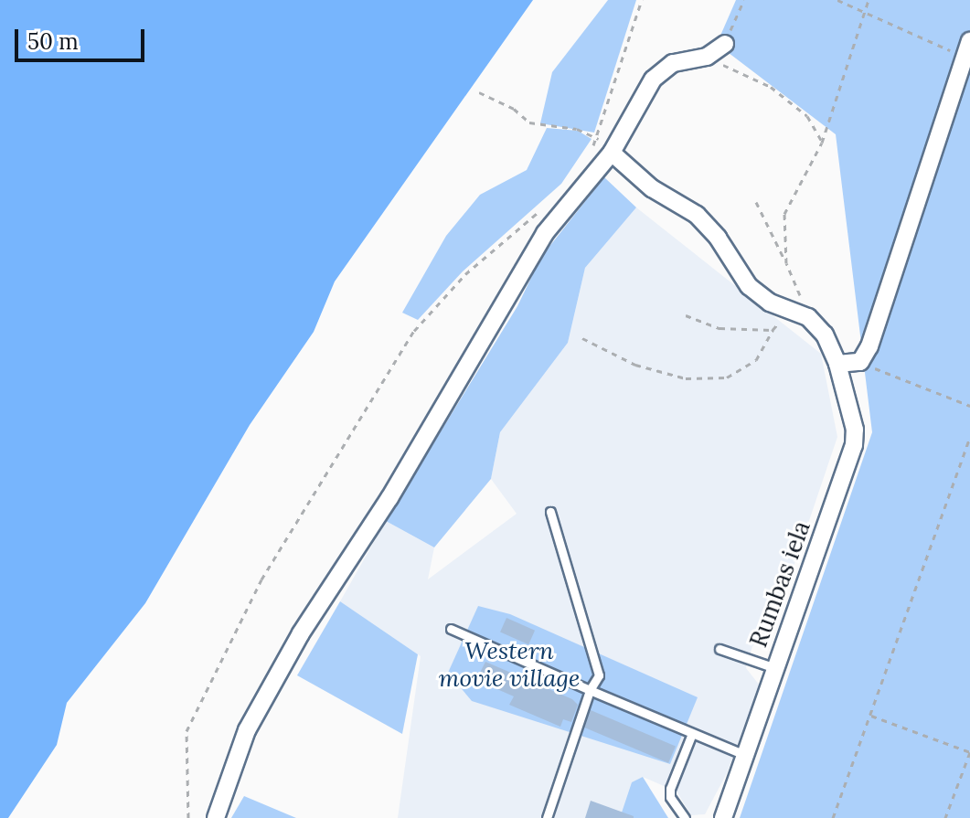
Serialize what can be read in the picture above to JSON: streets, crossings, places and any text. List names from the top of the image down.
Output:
{
  "streets": {
    "street": ["Rumbas iela"]
  },
  "parks": ["Western movie village"],
  "scale_bar": "50 m"
}
